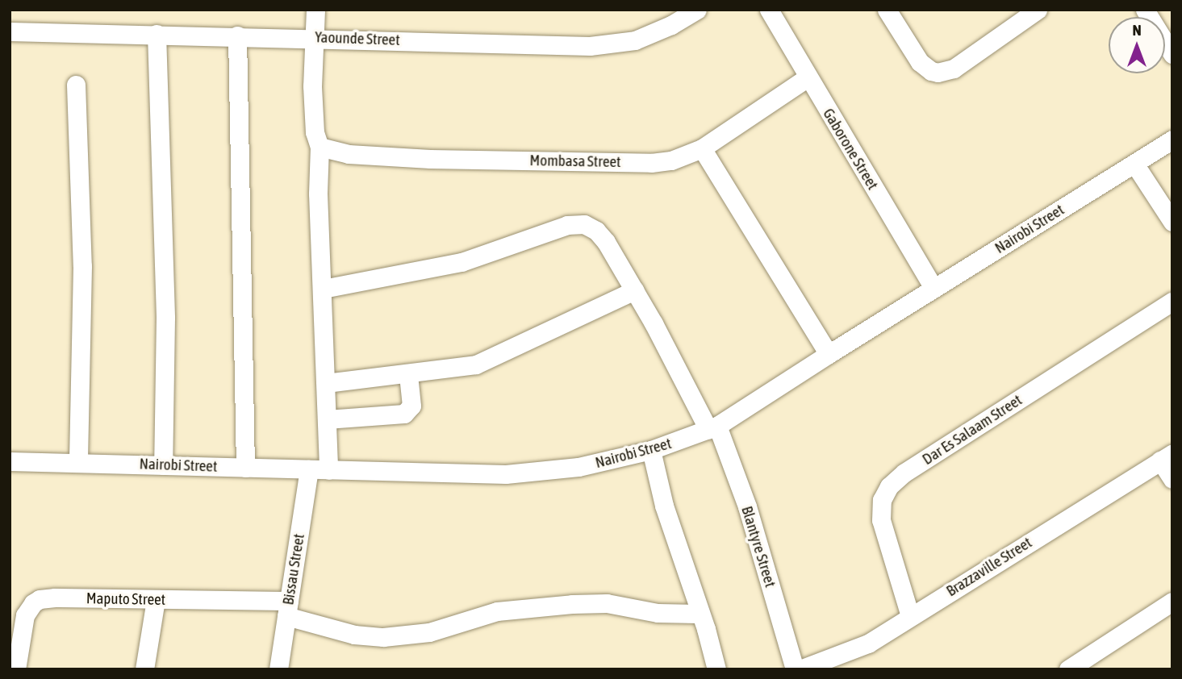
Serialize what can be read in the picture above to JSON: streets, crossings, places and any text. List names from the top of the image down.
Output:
{
  "streets": {
    "street": [
      "Yaounde Street",
      "Gaborone Street",
      "Mombasa Street",
      "Nairobi Street",
      "Dar Es Salaam Street",
      "Blantyre Street",
      "Brazzaville Street",
      "Bissau Street",
      "Maputo Street"
    ]
  },
  "crossings": [
    ["Gaborone Street", "Mombasa Street"],
    ["Gaborone Street", "Nairobi Street"],
    ["Nairobi Street", "Blantyre Street"],
    ["Nairobi Street", "Bissau Street"],
    ["Dar Es Salaam Street", "Brazzaville Street"],
    ["Bissau Street", "Maputo Street"]
  ],
  "north": "top"
}
